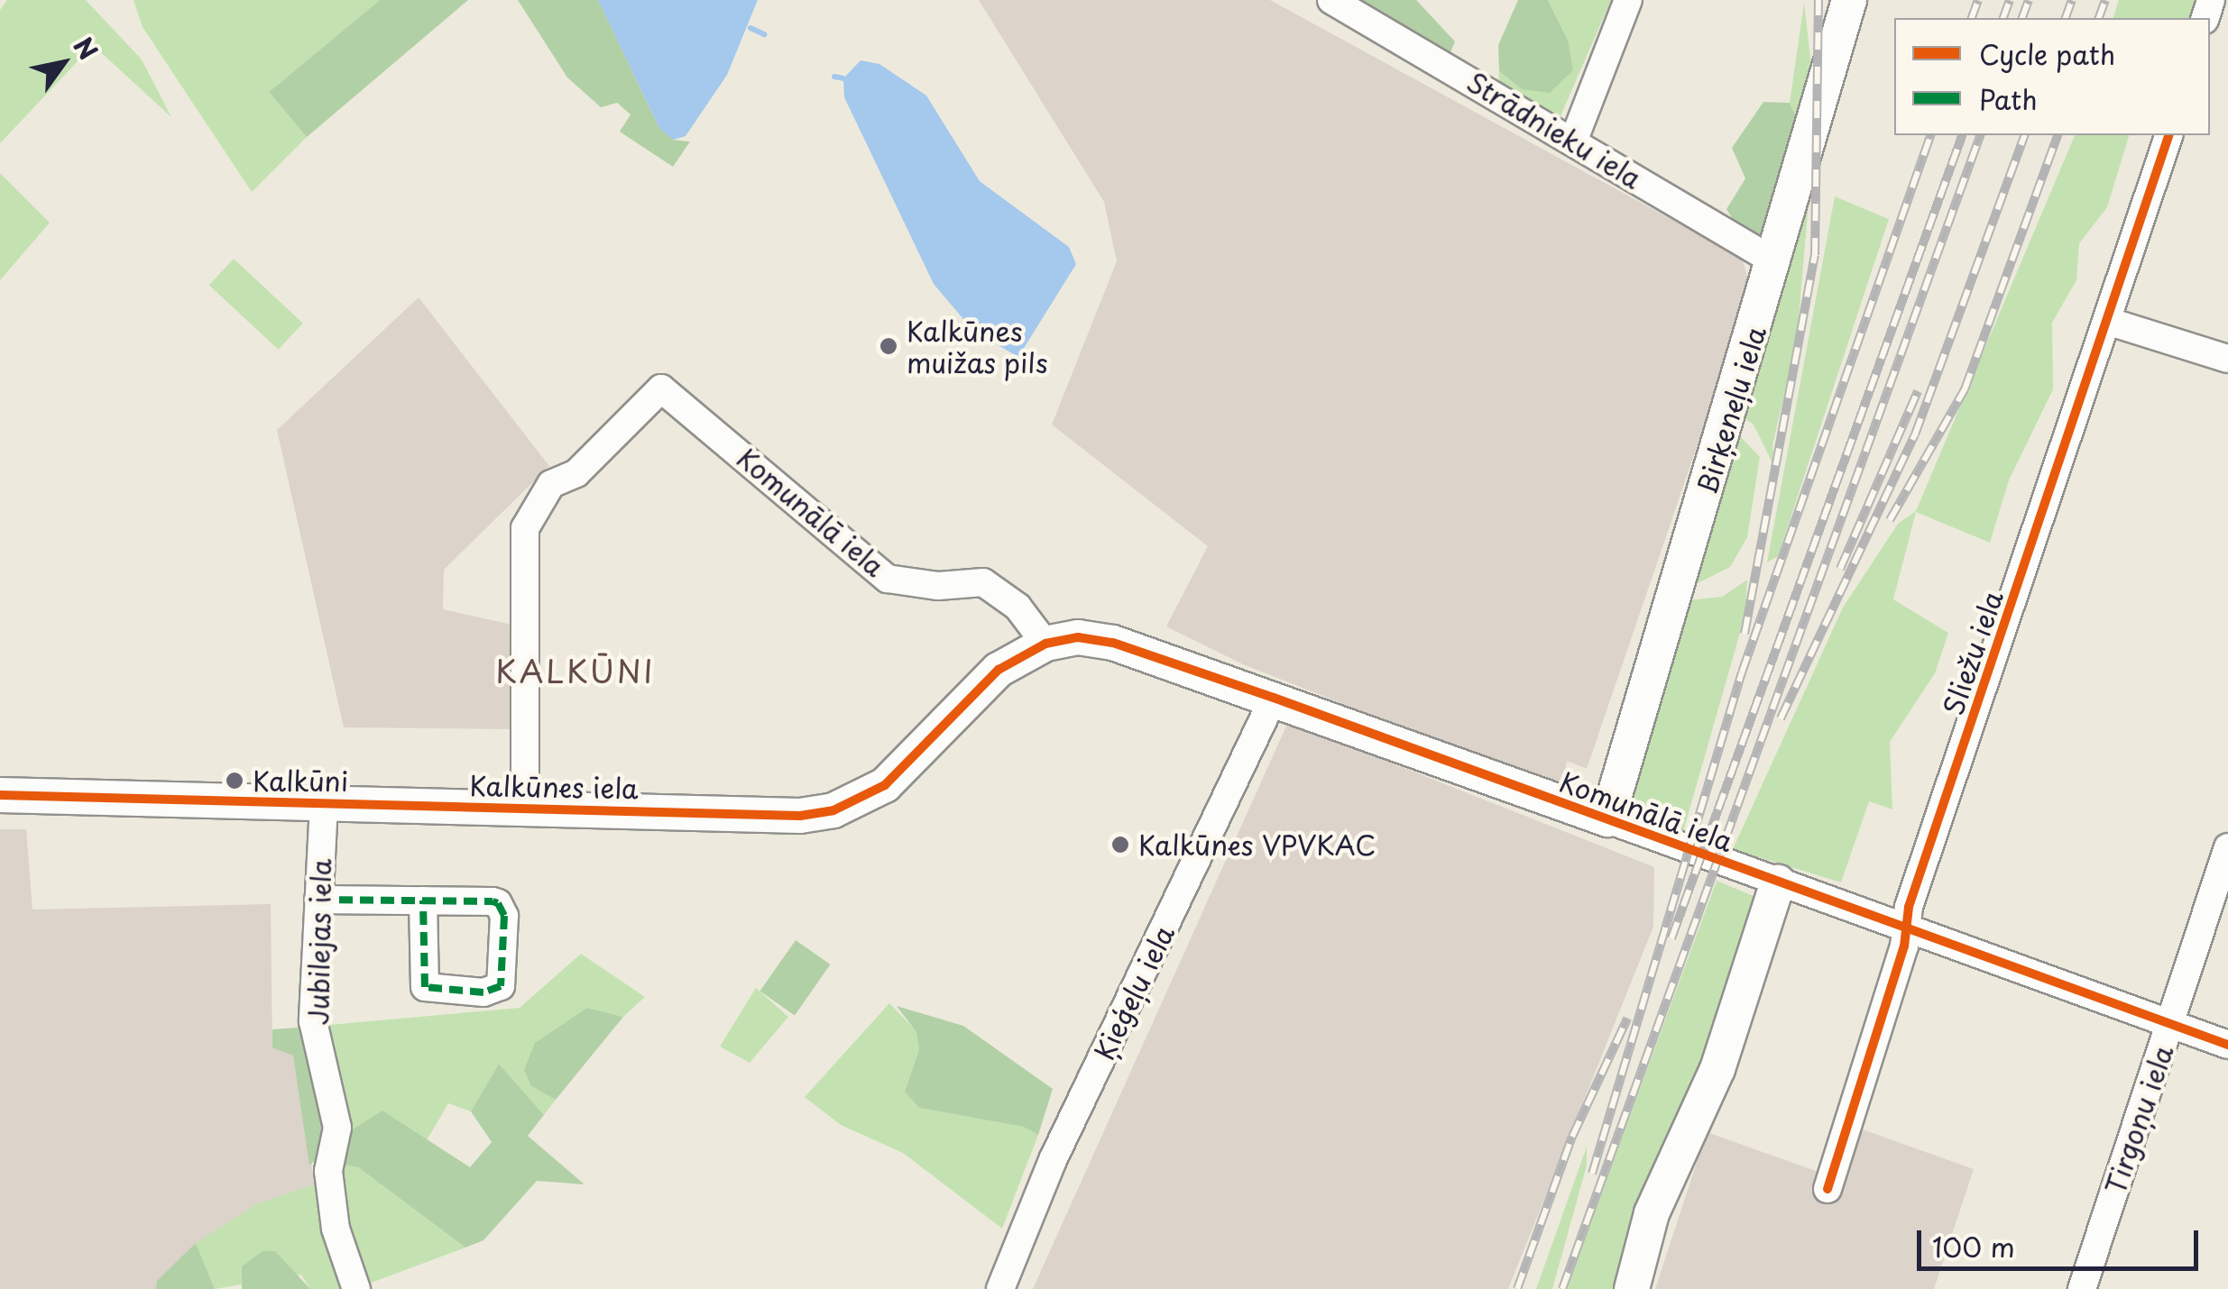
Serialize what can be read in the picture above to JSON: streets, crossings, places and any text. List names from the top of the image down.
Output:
{
  "streets": {
    "main road": ["Birķeneļu iela", "Komunālā iela", "Kalkūnes iela"],
    "street": [
      "Strādnieku iela",
      "Sliežu iela",
      "Jubilejas iela",
      "Ķieģeļu iela",
      "Tirgoņu iela"
    ]
  },
  "crossings": [
    ["Strādnieku iela", "Birķeneļu iela"],
    ["Birķeneļu iela", "Komunālā iela"],
    ["Komunālā iela", "Sliežu iela"],
    ["Komunālā iela", "Kalkūnes iela"],
    ["Komunālā iela", "Ķieģeļu iela"],
    ["Komunālā iela", "Tirgoņu iela"],
    ["Kalkūnes iela", "Jubilejas iela"]
  ],
  "districts": ["KALKŪNI"],
  "places": ["Kalkūnes muižas pils", "Kalkūni", "Kalkūnes VPVKAC"],
  "legend": ["Cycle path", "Path"],
  "scale_bar": "100 m",
  "north": "top right"
}
